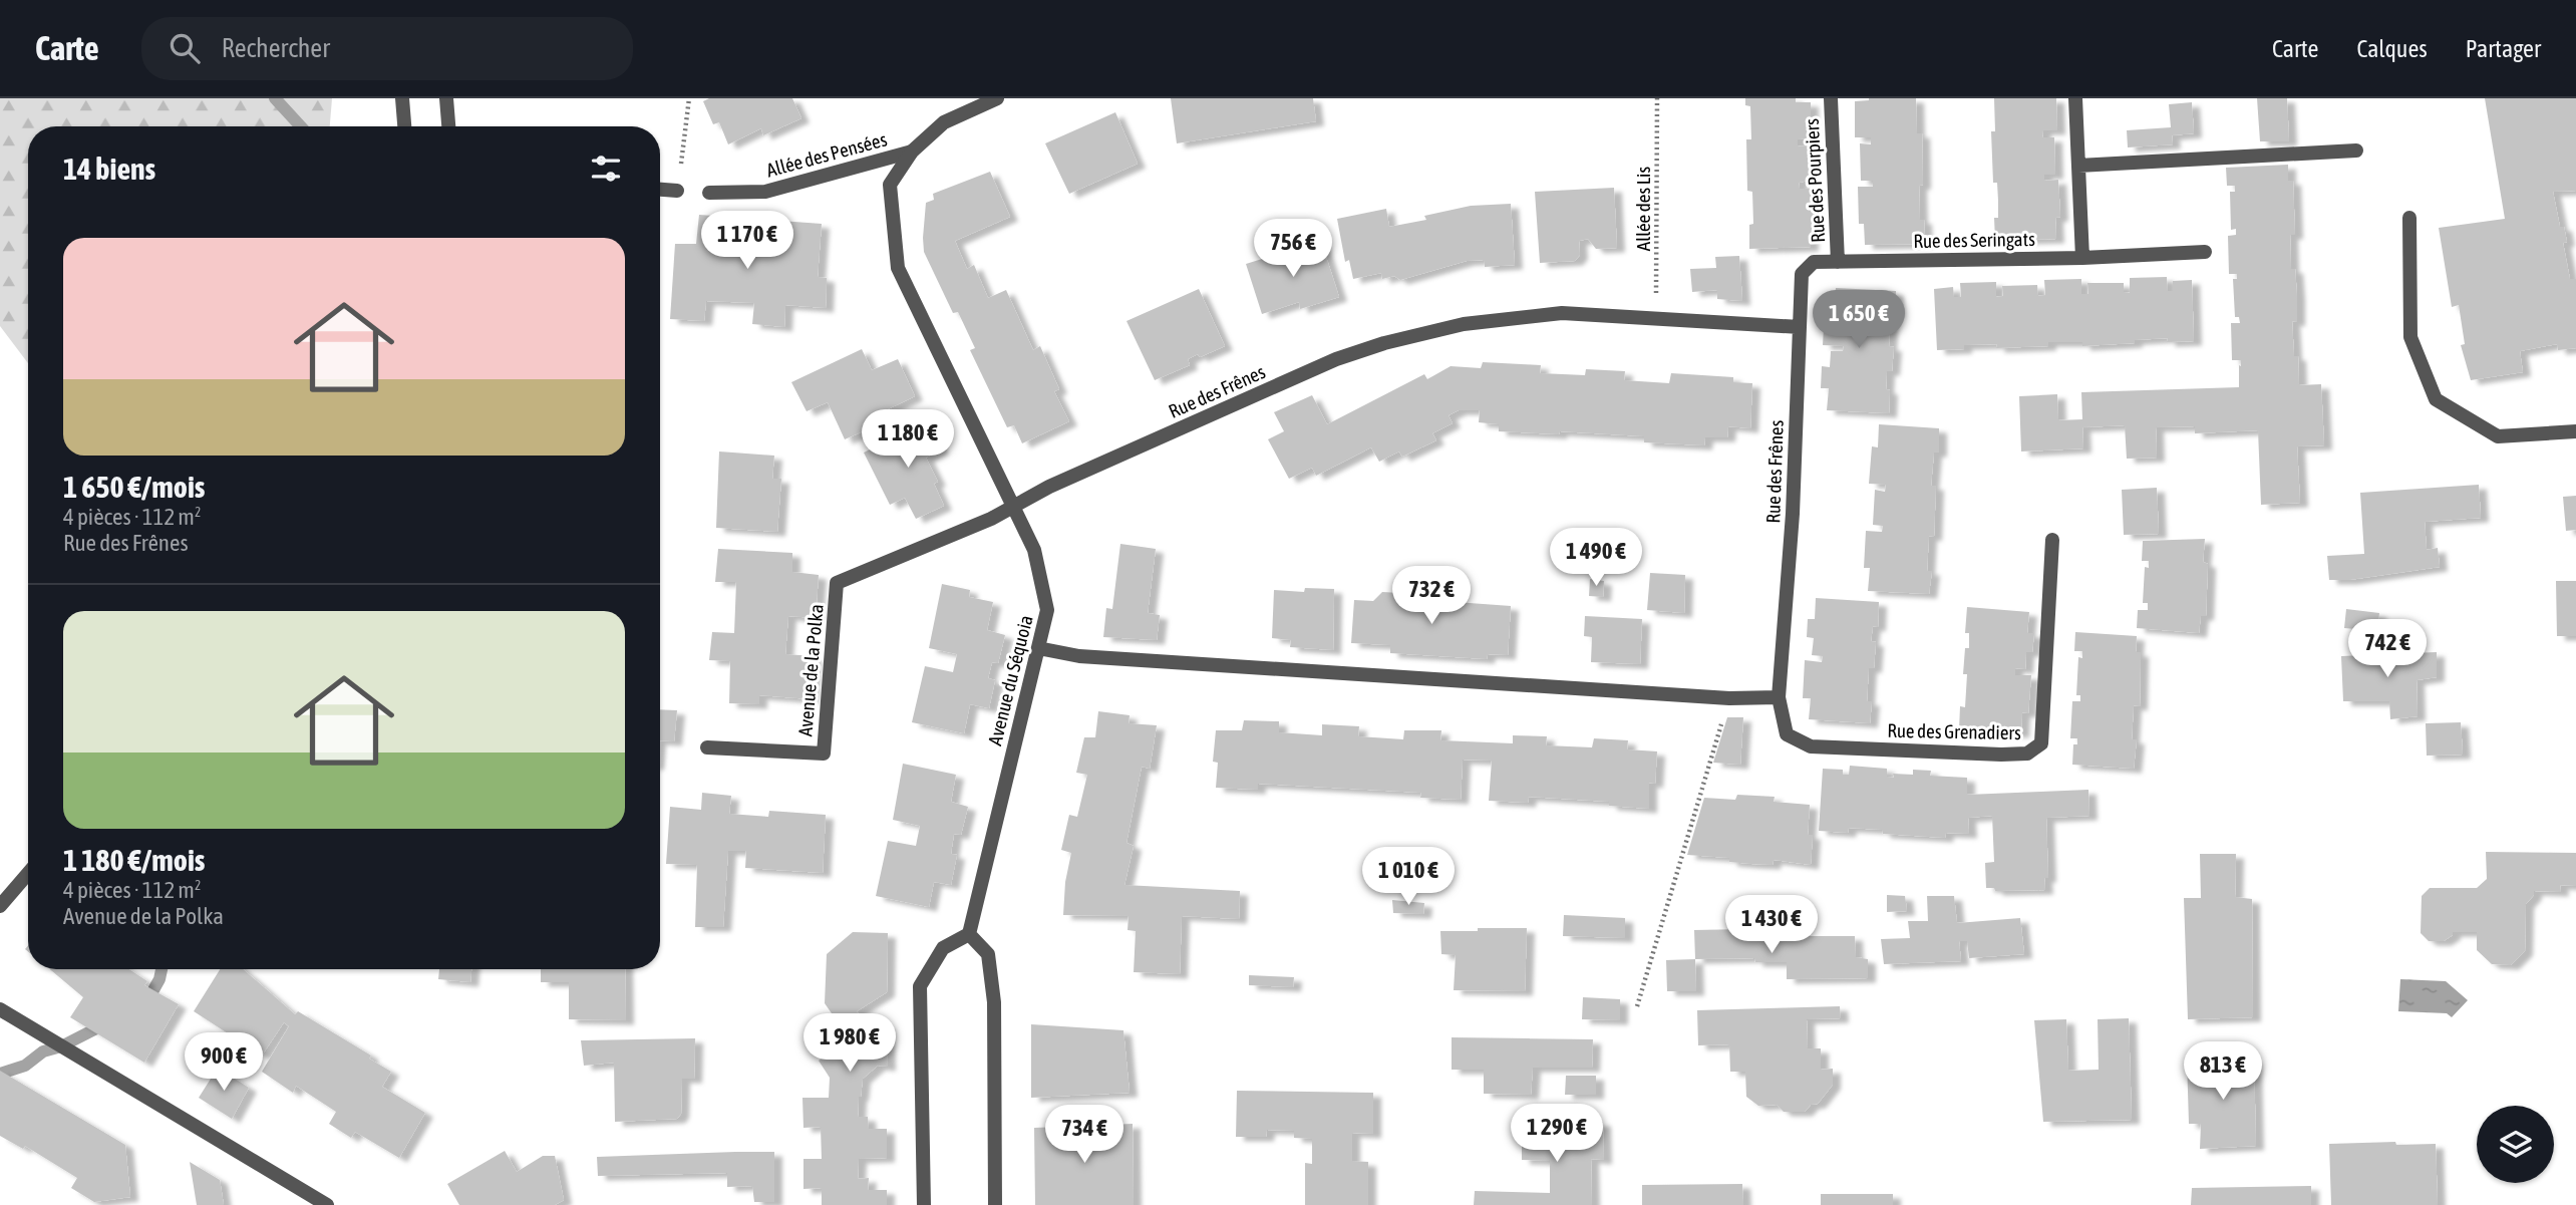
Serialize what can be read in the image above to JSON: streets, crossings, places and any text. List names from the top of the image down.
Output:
{
  "streets": {
    "street": [
      "Allée des Pensées",
      "Rue des Pourpiers",
      "Rue des Seringats",
      "Rue des Frênes",
      "Avenue de la Polka",
      "Avenue du Séquoia",
      "Rue des Grenadiers"
    ],
    "path": ["Allée des Lis"]
  },
  "crossings": [
    ["Allée des Pensées", "Avenue du Séquoia"],
    ["Rue des Pourpiers", "Rue des Seringats"],
    ["Allée des Lis", "Rue des Frênes"],
    ["Rue des Seringats", "Rue des Frênes"],
    ["Rue des Frênes", "Avenue de la Polka"],
    ["Rue des Frênes", "Avenue du Séquoia"],
    ["Rue des Frênes", "Rue des Grenadiers"],
    ["Avenue de la Polka", "Avenue du Séquoia"]
  ],
  "page": {
    "header": "Carte",
    "search": "Rechercher",
    "nav": ["Carte", "Calques", "Partager"],
    "heading": "14 biens",
    "price": [
      "1 170 €",
      "756 €",
      "1 650 €",
      "1 180 €",
      "1 490 €",
      "732 €",
      "742 €",
      "1 010 €",
      "1 430 €",
      "1 980 €",
      "900 €",
      "813 €",
      "1 290 €",
      "734 €"
    ],
    "list": [
      {
        "name": "1 650 €/mois",
        "note": "4 pièces · 112 m² · Rue des Frênes"
      },
      {
        "name": "1 180 €/mois",
        "note": "4 pièces · 112 m² · Avenue de la Polka"
      }
    ]
  }
}
